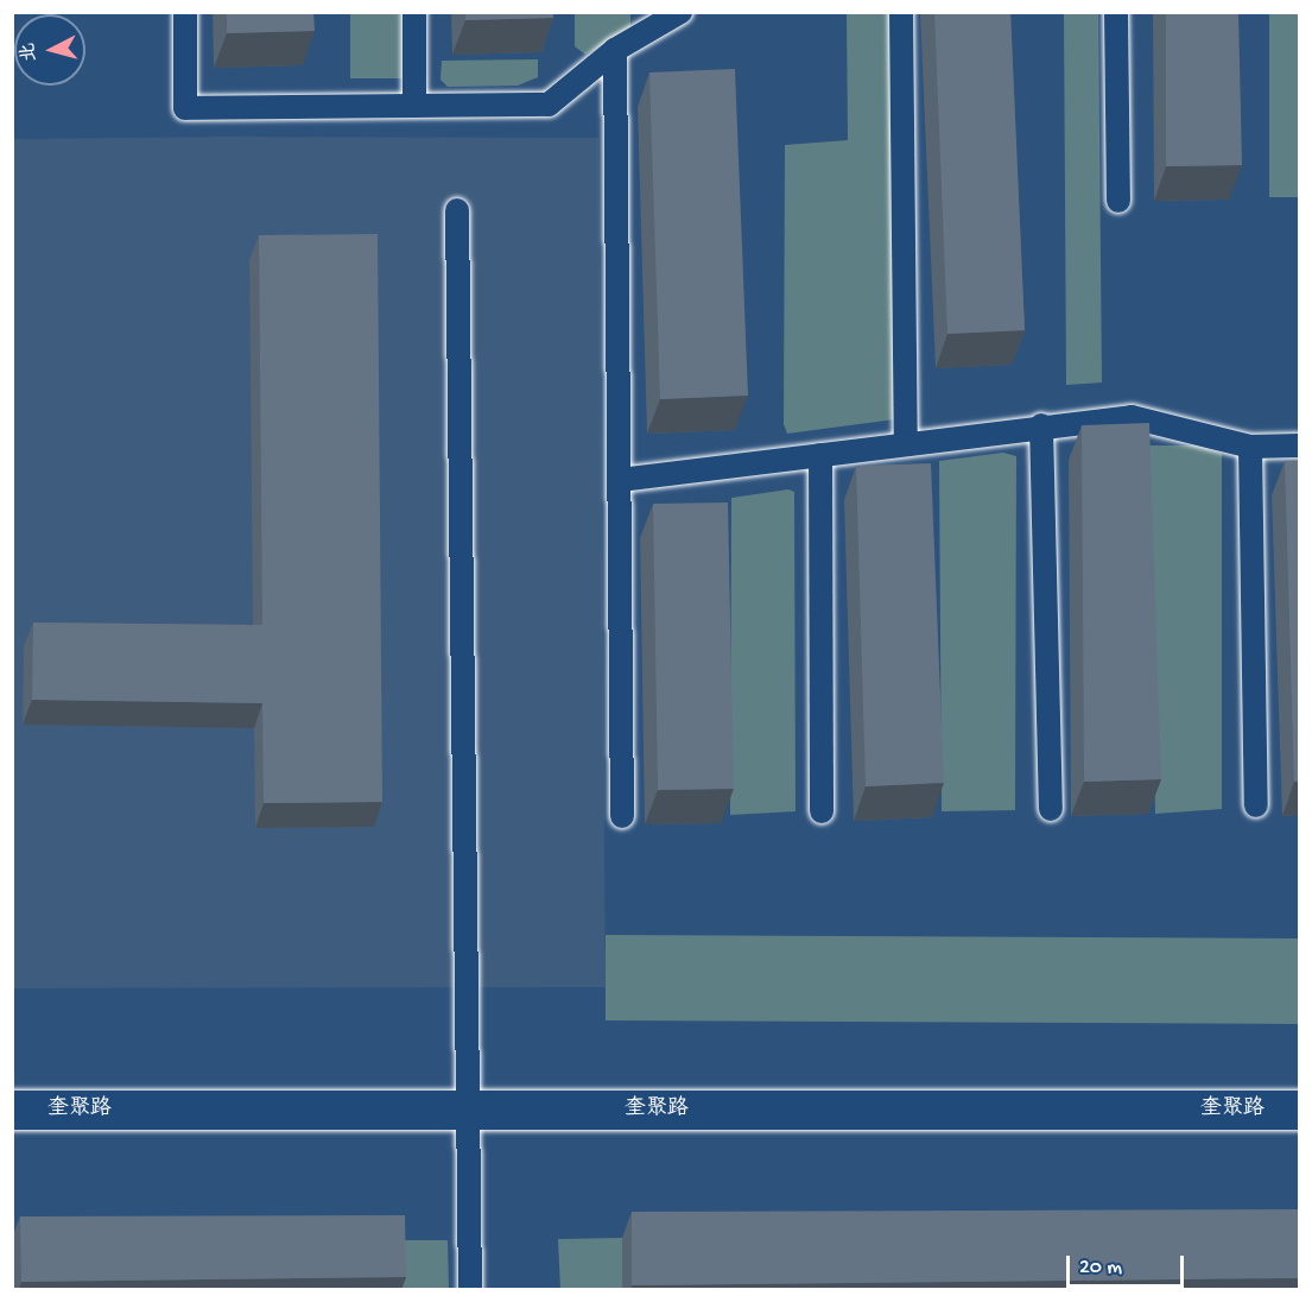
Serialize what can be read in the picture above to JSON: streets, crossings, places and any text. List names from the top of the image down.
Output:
{
  "streets": {
    "street": ["奎聚路"]
  },
  "scale_bar": "20 m",
  "north": "left"
}
